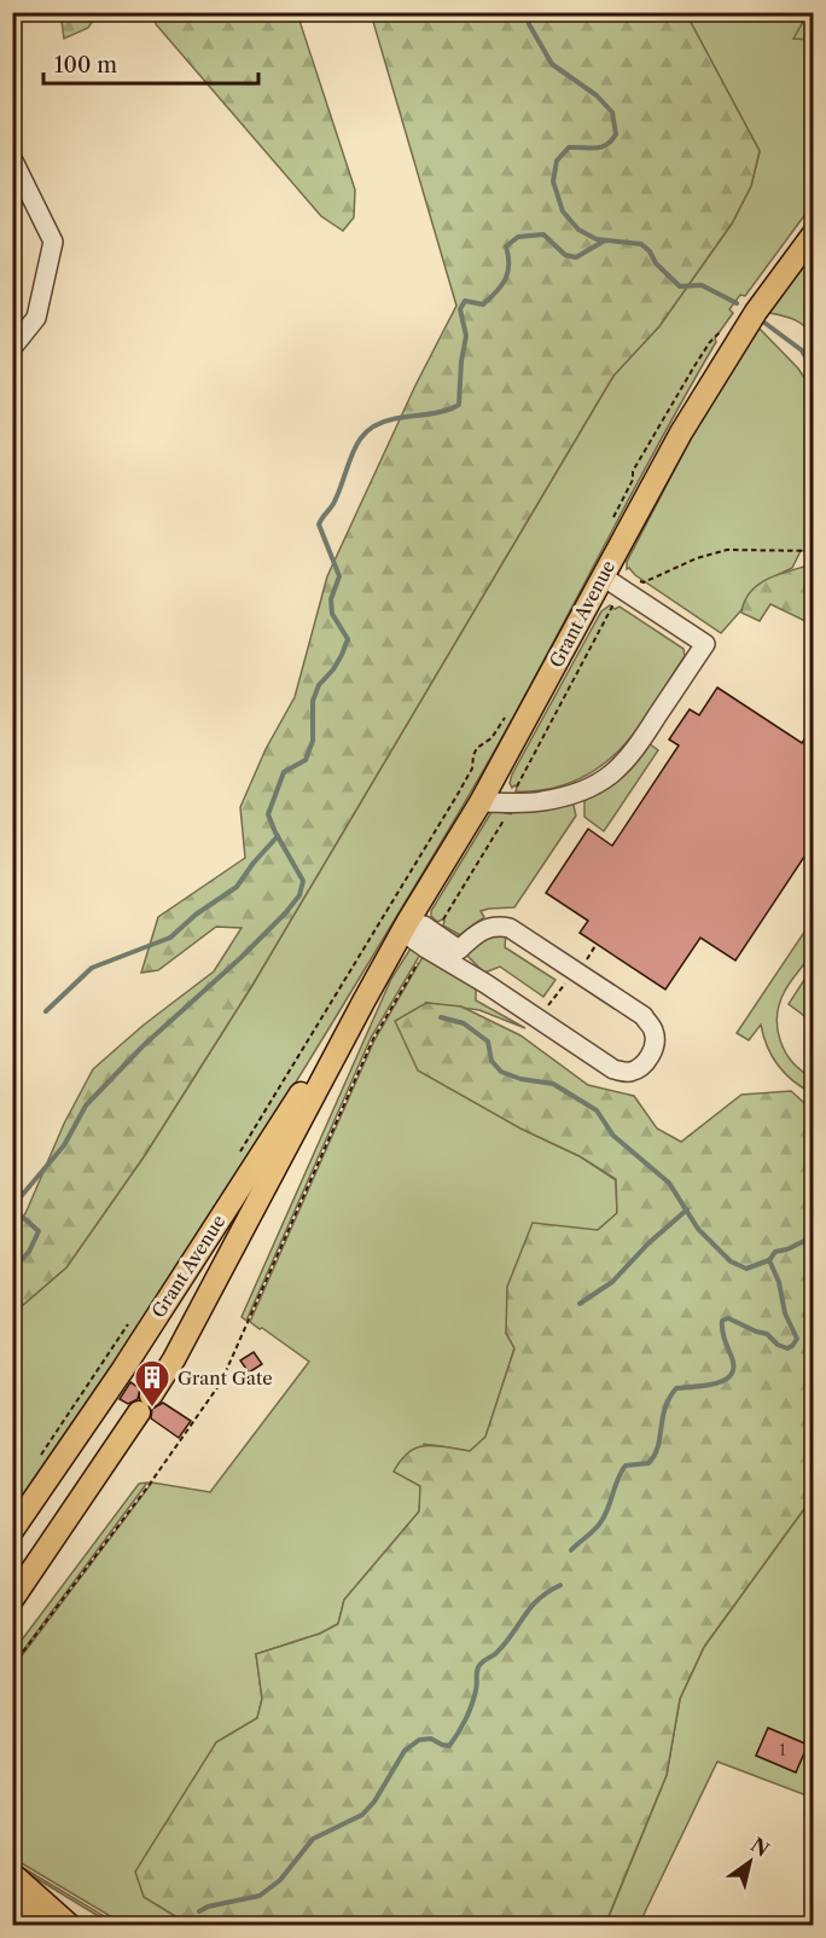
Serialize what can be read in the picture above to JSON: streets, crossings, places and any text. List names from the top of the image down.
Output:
{
  "streets": {
    "main road": ["Grant Avenue"]
  },
  "places": {
    "building": ["Grant Gate"]
  },
  "house_numbers": ["1"],
  "scale_bar": "100 m",
  "north": "top right"
}
